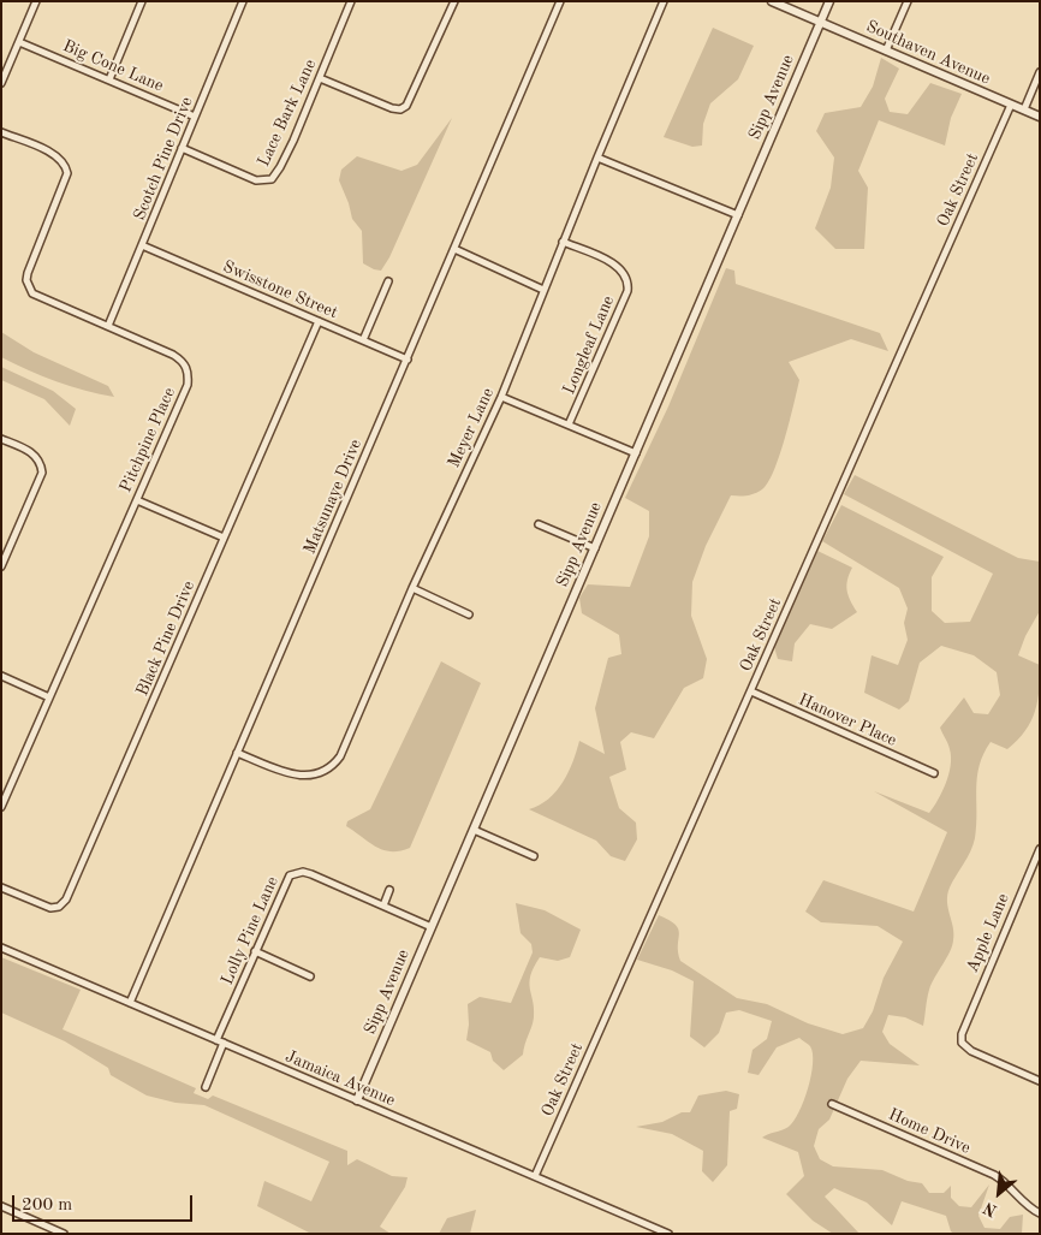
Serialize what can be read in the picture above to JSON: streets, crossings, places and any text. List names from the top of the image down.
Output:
{
  "streets": {
    "street": [
      "Southaven Avenue",
      "Big Cone Lane",
      "Sipp Avenue",
      "Lace Bark Lane",
      "Scotch Pine Drive",
      "Oak Street",
      "Swisstone Street",
      "Longleaf Lane",
      "Meyer Lane",
      "Pitchpine Place",
      "Matsunaye Drive",
      "Black Pine Drive",
      "Hanover Place",
      "Lolly Pine Lane",
      "Apple Lane",
      "Jamaica Avenue",
      "Home Drive"
    ]
  },
  "crossings": [
    ["Southaven Avenue", "Sipp Avenue"],
    ["Southaven Avenue", "Oak Street"],
    ["Big Cone Lane", "Scotch Pine Drive"],
    ["Sipp Avenue", "Lolly Pine Lane"],
    ["Sipp Avenue", "Jamaica Avenue"],
    ["Lace Bark Lane", "Scotch Pine Drive"],
    ["Scotch Pine Drive", "Swisstone Street"],
    ["Scotch Pine Drive", "Pitchpine Place"],
    ["Oak Street", "Hanover Place"],
    ["Oak Street", "Jamaica Avenue"],
    ["Swisstone Street", "Matsunaye Drive"],
    ["Swisstone Street", "Black Pine Drive"],
    ["Longleaf Lane", "Meyer Lane"],
    ["Meyer Lane", "Matsunaye Drive"],
    ["Matsunaye Drive", "Jamaica Avenue"],
    ["Lolly Pine Lane", "Jamaica Avenue"]
  ],
  "scale_bar": "200 m",
  "north": "bottom left"
}
